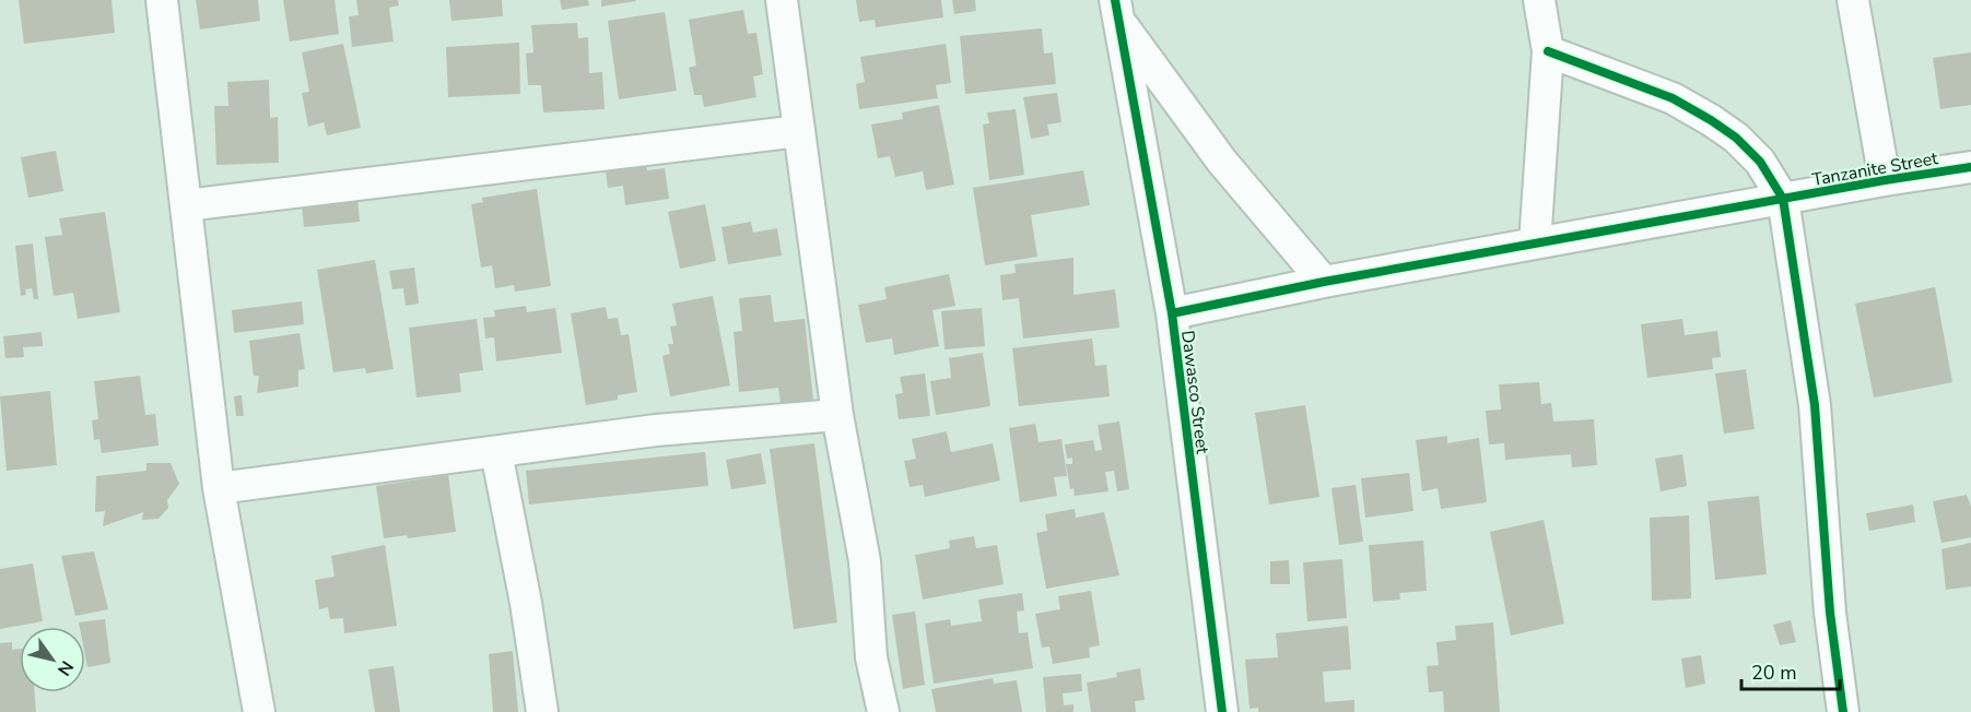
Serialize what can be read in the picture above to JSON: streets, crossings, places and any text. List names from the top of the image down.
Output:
{
  "streets": {
    "street": ["Tanzanite Street", "Dawasco Street"]
  },
  "crossings": [
    ["Tanzanite Street", "Dawasco Street"]
  ],
  "scale_bar": "20 m",
  "north": "bottom right"
}
